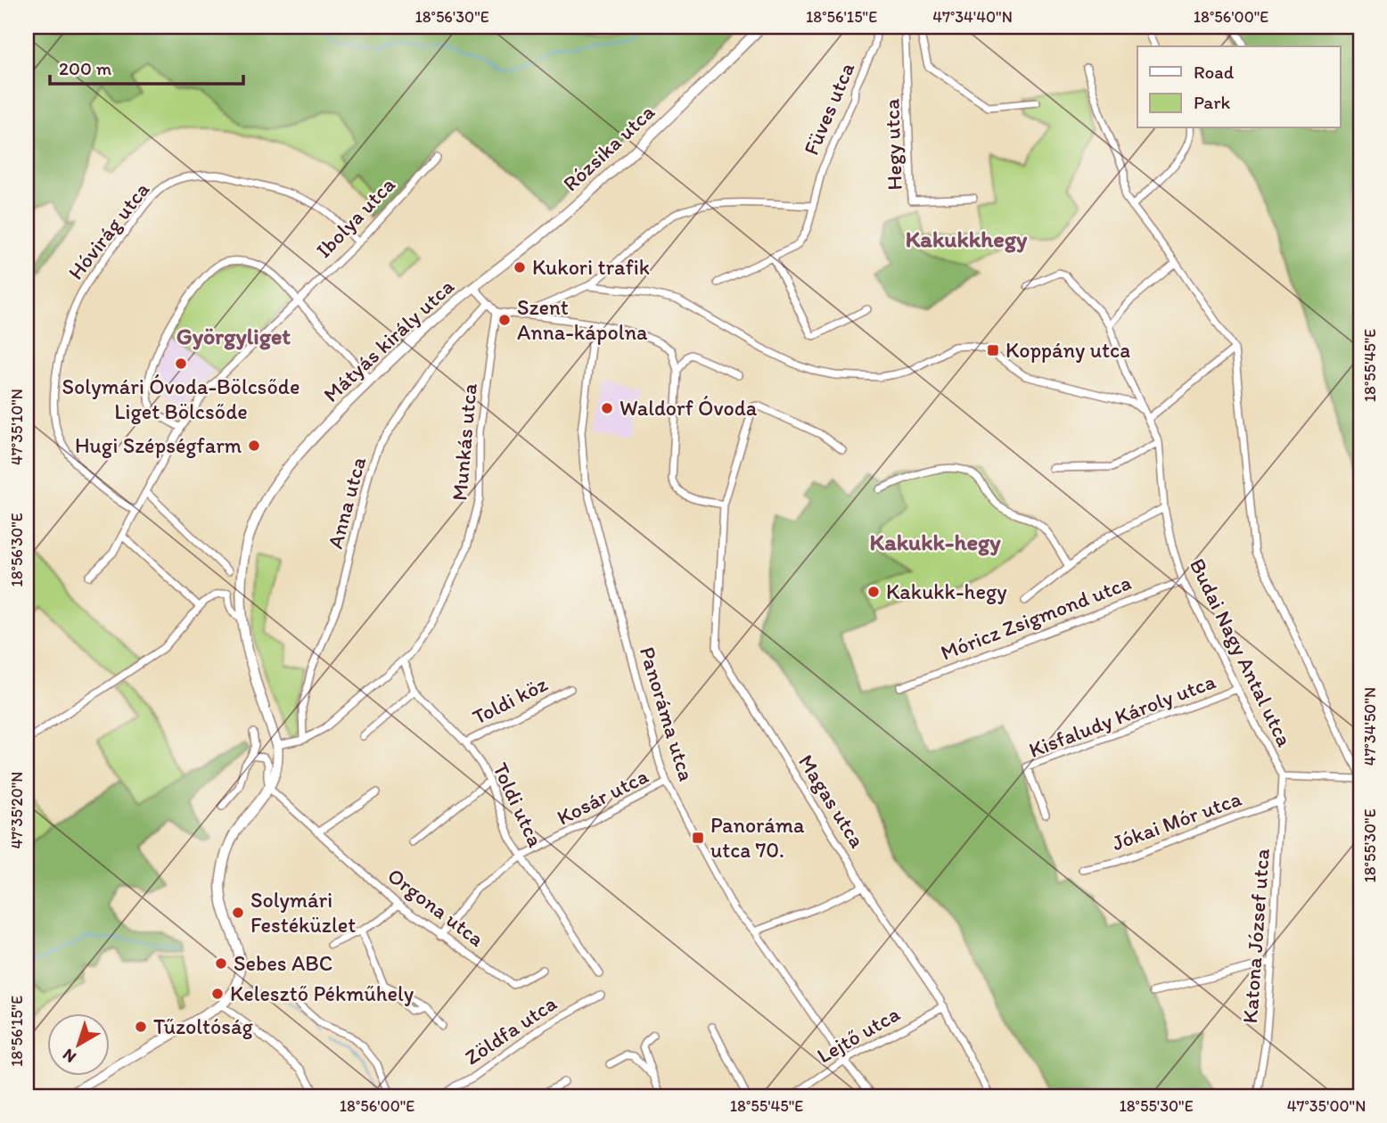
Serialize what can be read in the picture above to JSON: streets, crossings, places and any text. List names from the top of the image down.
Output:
{
  "streets": {
    "main road": ["Rózsika utca", "Mátyás király utca"],
    "street": [
      "Füves utca",
      "Hegy utca",
      "Ibolya utca",
      "Hóvirág utca",
      "Munkás utca",
      "Anna utca",
      "Móricz Zsigmond utca",
      "Budai Nagy Antal utca",
      "Toldi köz",
      "Panoráma utca",
      "Kisfaludy Károly utca",
      "Kosár utca",
      "Magas utca",
      "Toldi utca",
      "Jókai Mór utca",
      "Orgona utca",
      "Katona József utca",
      "Zöldfa utca",
      "Lejtő utca"
    ]
  },
  "crossings": [
    ["Rózsika utca", "Mátyás király utca"],
    ["Ibolya utca", "Hóvirág utca"],
    ["Mátyás király utca", "Munkás utca"],
    ["Mátyás király utca", "Orgona utca"],
    ["Munkás utca", "Anna utca"],
    ["Munkás utca", "Toldi utca"],
    ["Móricz Zsigmond utca", "Budai Nagy Antal utca"],
    ["Budai Nagy Antal utca", "Kisfaludy Károly utca"],
    ["Budai Nagy Antal utca", "Katona József utca"],
    ["Toldi köz", "Toldi utca"],
    ["Panoráma utca", "Kosár utca"],
    ["Panoráma utca", "Lejtő utca"],
    ["Kosár utca", "Toldi utca"],
    ["Kosár utca", "Orgona utca"],
    ["Magas utca", "Lejtő utca"],
    ["Jókai Mór utca", "Katona József utca"]
  ],
  "districts": ["Kakukkhegy", "Györgyliget", "Kakukk-hegy"],
  "places": {
    "other": [
      "Kukori trafik",
      "Szent Anna-kápolna",
      "Solymári Óvoda-Bölcsőde Liget Bölcsőde",
      "Waldorf Óvoda",
      "Hugi Szépségfarm",
      "Kakukk-hegy",
      "Solymári Festéküzlet",
      "Sebes ABC",
      "Kelesztő Pékműhely",
      "Tűzoltóság"
    ],
    "transit": ["Koppány utca", "Panoráma utca 70."]
  },
  "legend": ["Road", "Park"],
  "scale_bar": "200 m",
  "north": "bottom left",
  "coordinates": [
    "18°56'30\"E",
    "18°56'15\"E",
    "47°34'40\"N",
    "18°56'00\"E",
    "18°55'45\"E",
    "47°35'10\"N",
    "47°34'50\"N",
    "47°35'20\"N",
    "18°55'30\"E",
    "47°35'00\"N"
  ]
}
